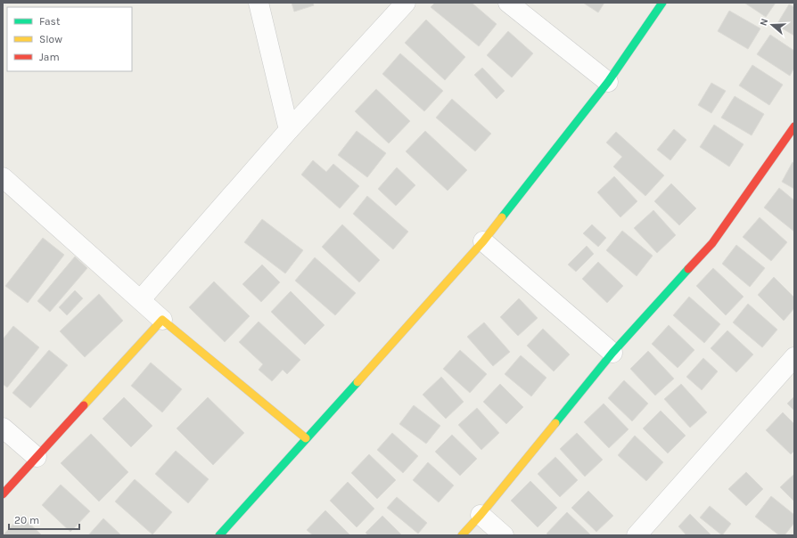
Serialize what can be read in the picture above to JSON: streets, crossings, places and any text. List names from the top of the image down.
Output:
{
  "legend": ["Fast", "Slow", "Jam"],
  "scale_bar": "20 m",
  "north": "left"
}
